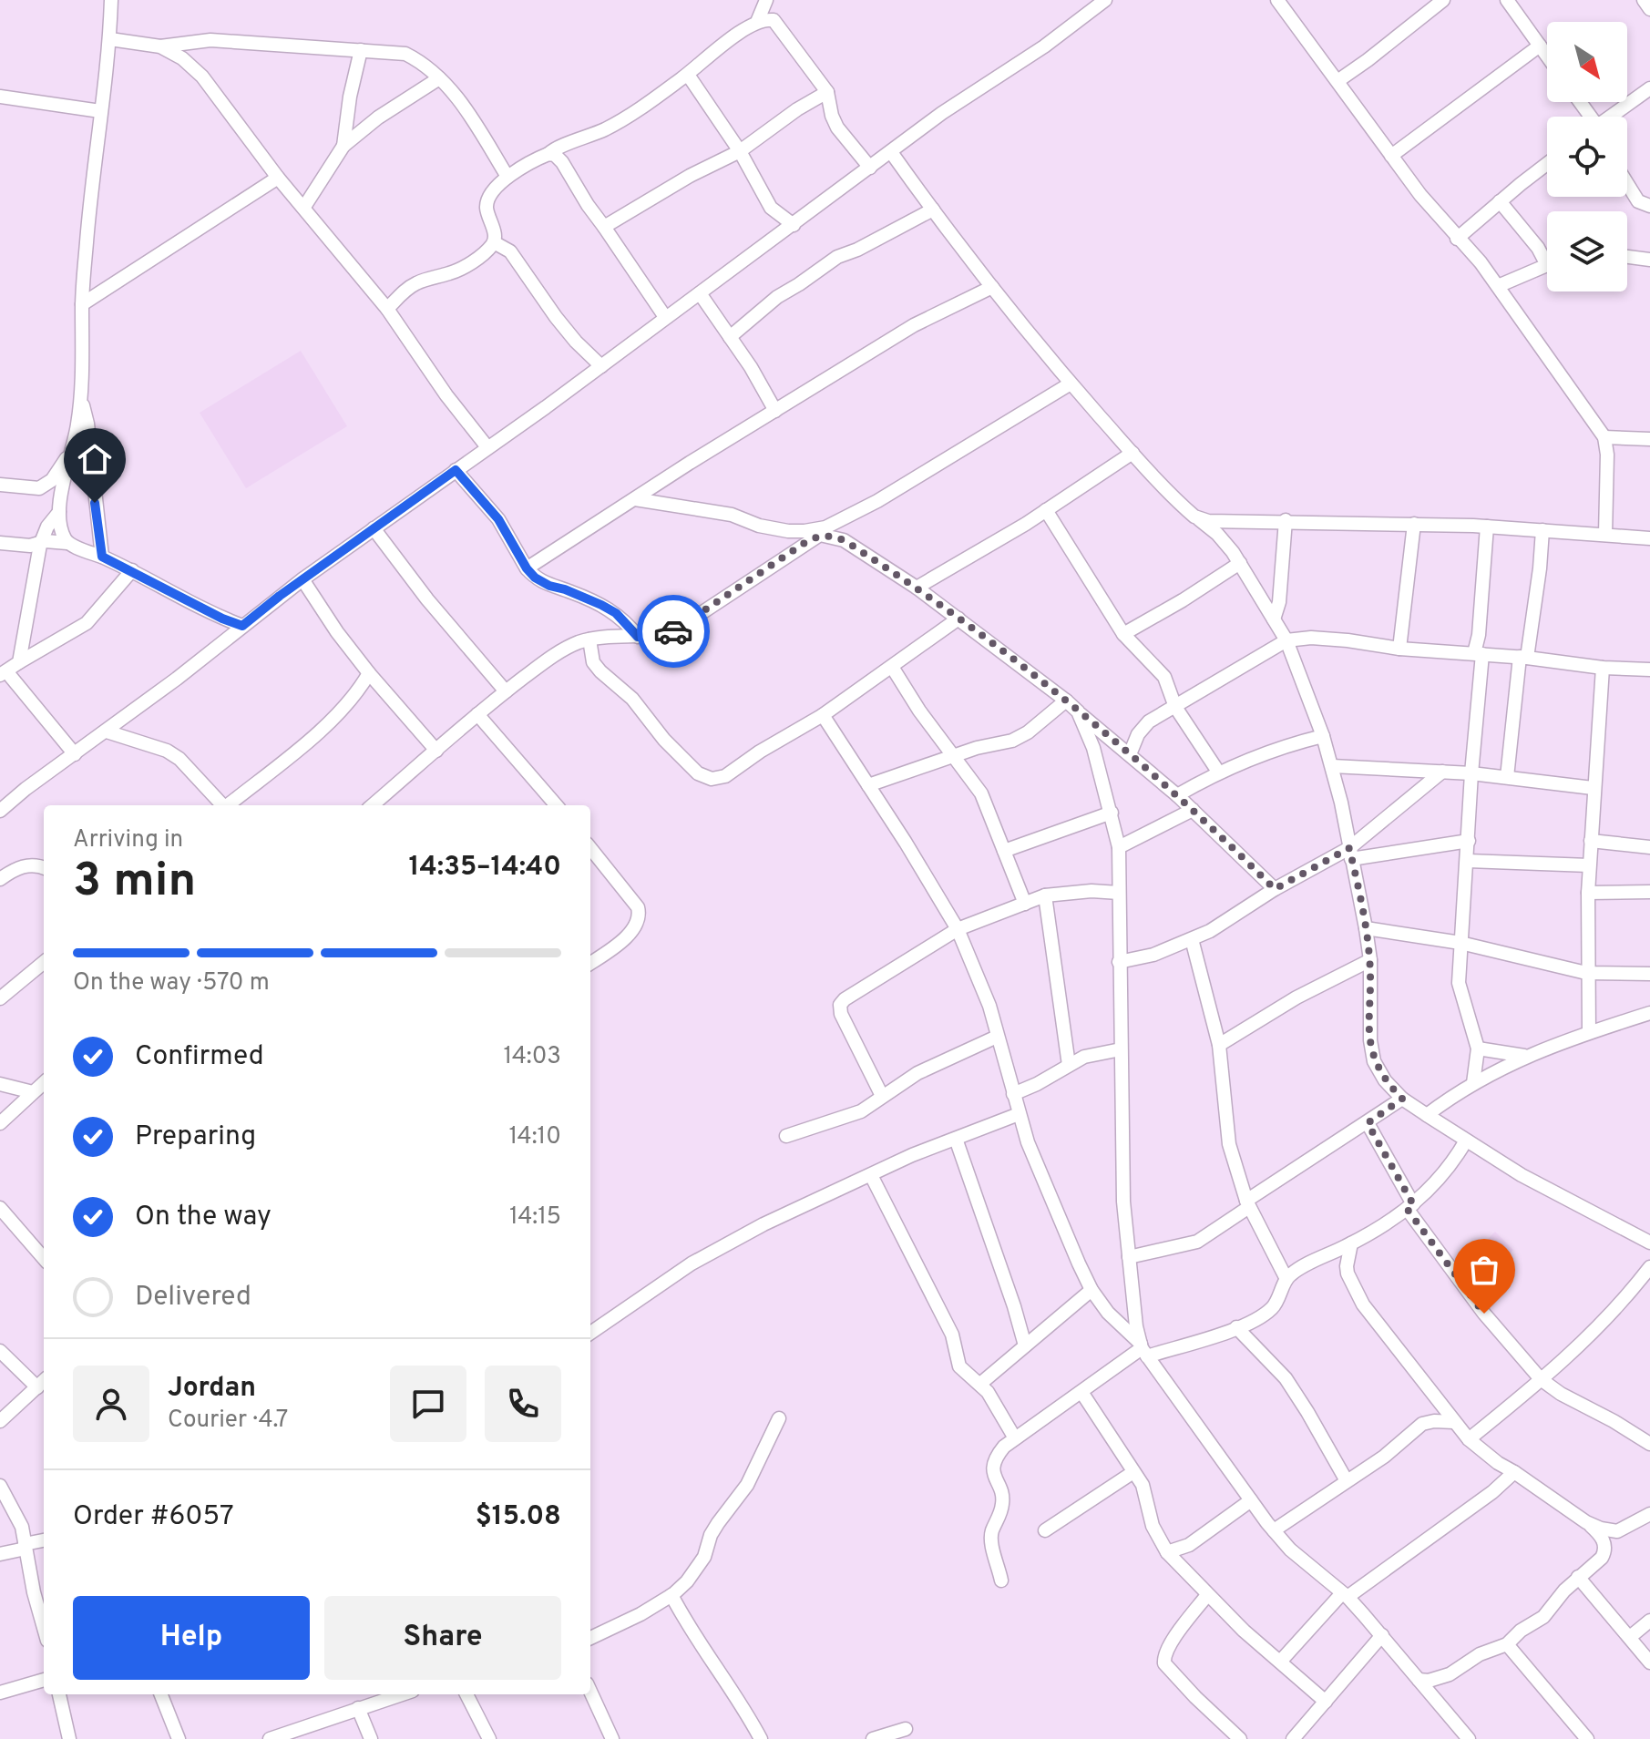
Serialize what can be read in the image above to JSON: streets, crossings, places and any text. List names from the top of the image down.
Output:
{
  "north": "bottom right",
  "page": {
    "heading": ["3 min", "Arriving in", "14:35–14:40"],
    "panel": [
      "Jordan",
      "Courier · 4.7",
      "Order #6057",
      "$15.08"
    ],
    "bar": "On the way · 570 m",
    "list": [
      ["Confirmed", "14:03"],
      ["Preparing", "14:10"],
      ["On the way", "14:15"],
      "Delivered"
    ],
    "buttons": ["Help", "Share"]
  }
}
